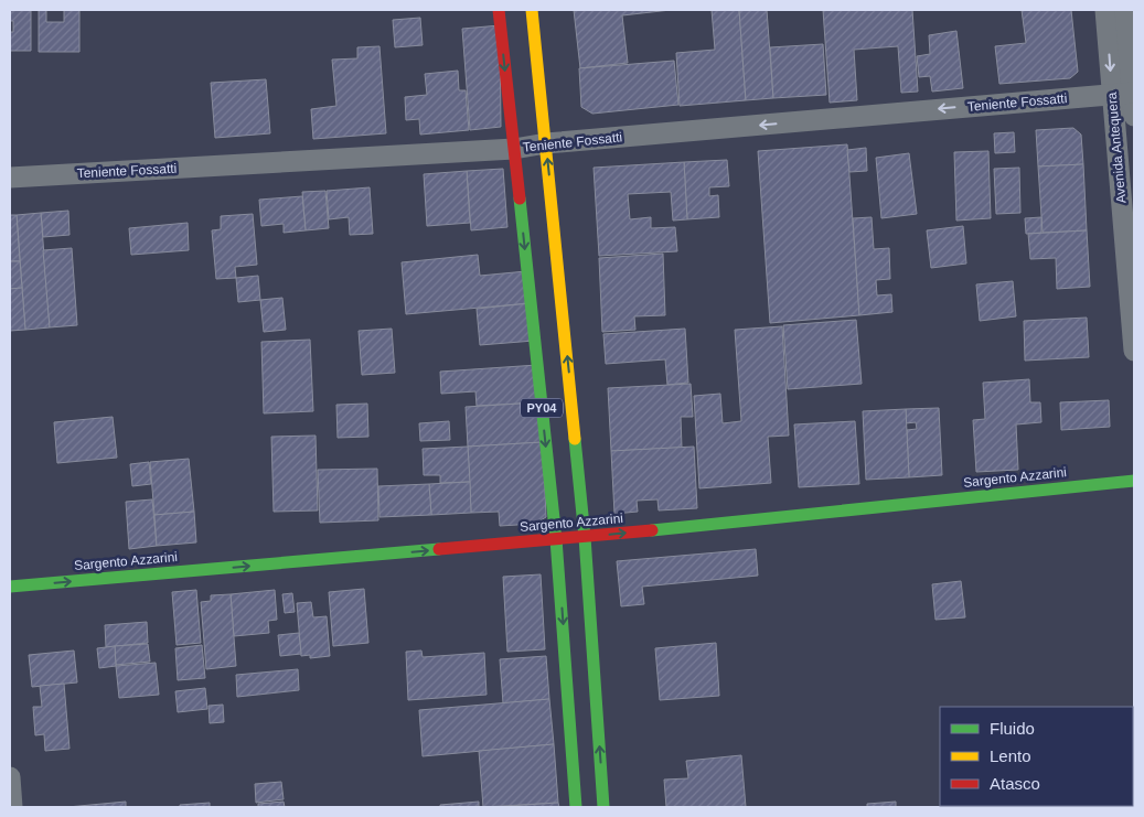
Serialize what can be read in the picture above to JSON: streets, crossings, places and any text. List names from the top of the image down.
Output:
{
  "streets": {
    "main road": ["PY04", "Sargento Azzarini"],
    "street": ["Teniente Fossatti", "Avenida Antequera"]
  },
  "crossings": [
    ["Teniente Fossatti", "Avenida Antequera"],
    ["Teniente Fossatti", "PY04"],
    ["PY04", "Sargento Azzarini"]
  ],
  "one_way": ["Teniente Fossatti", "Sargento Azzarini"],
  "legend": ["Fluido", "Lento", "Atasco"]
}
